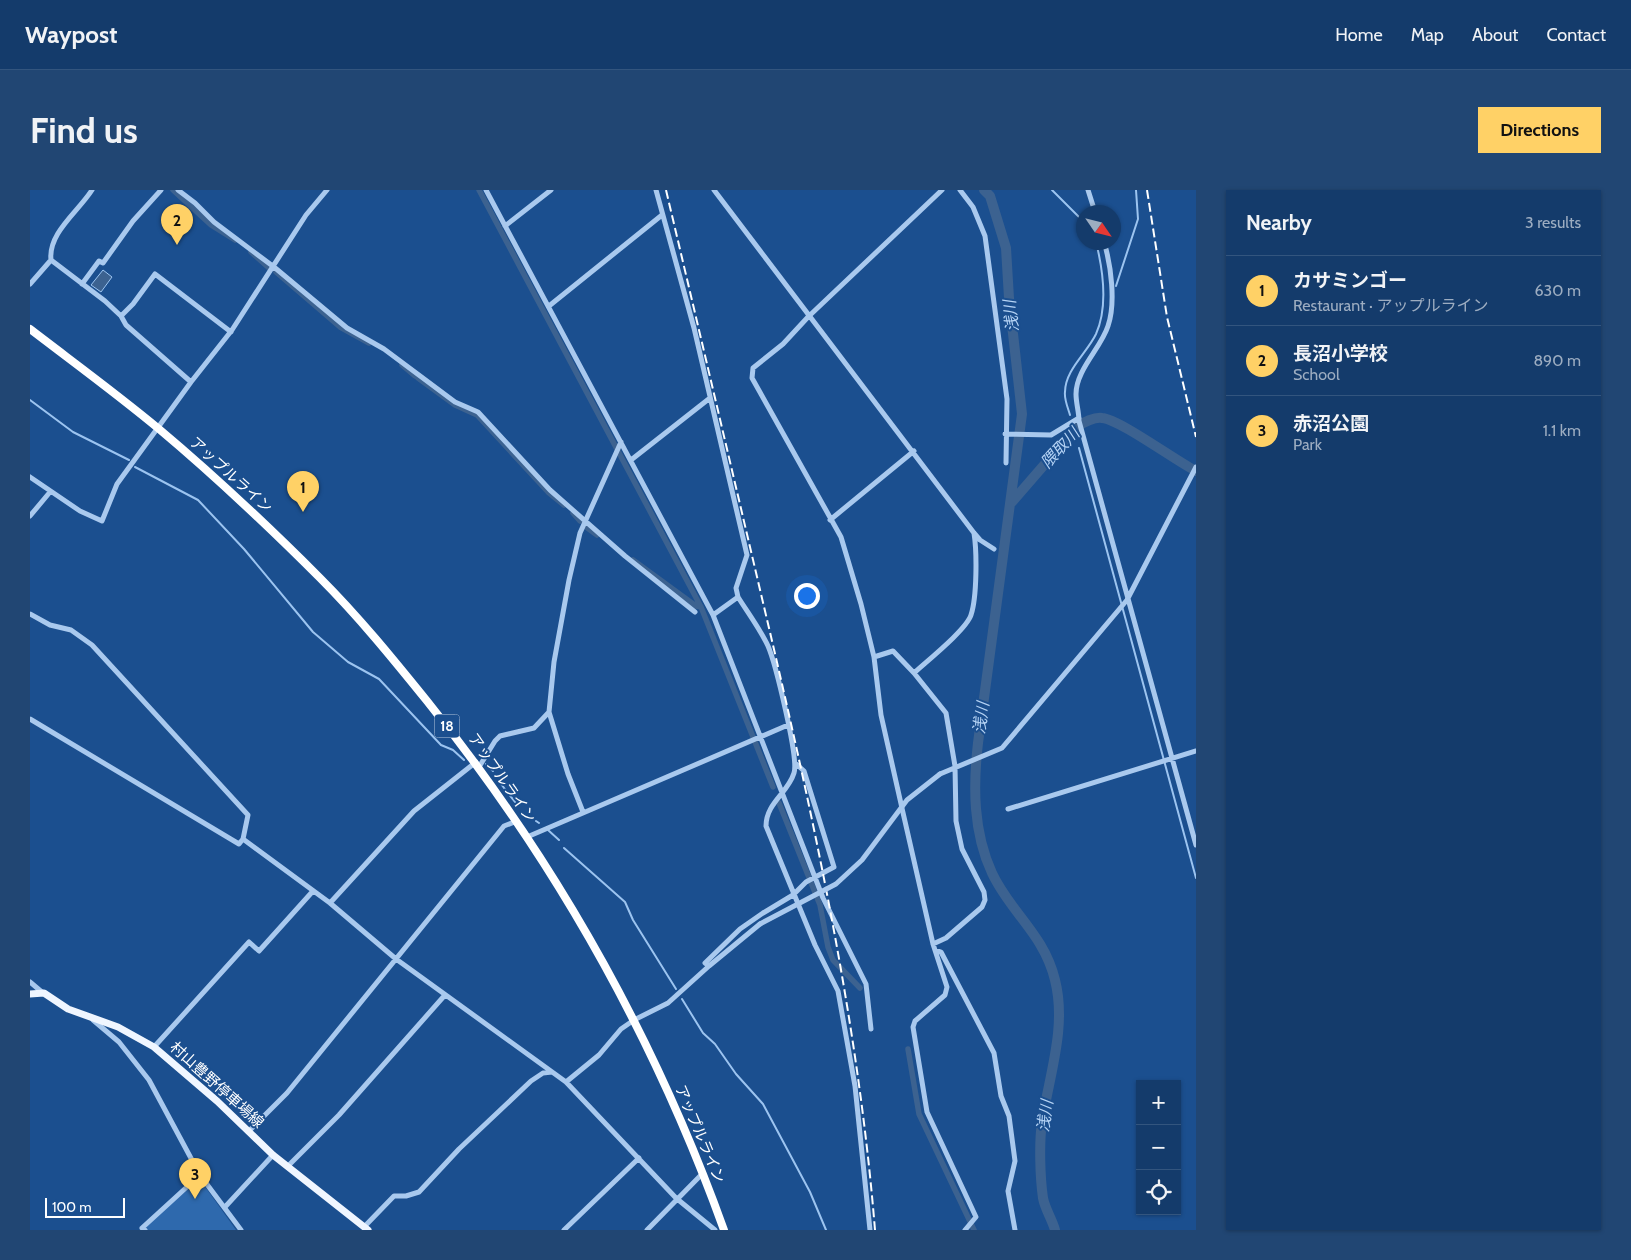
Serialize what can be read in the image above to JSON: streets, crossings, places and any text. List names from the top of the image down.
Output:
{
  "streets": {
    "highway": ["アップルライン", "18"],
    "main road": ["村山豊野停車場線"]
  },
  "water": ["浅川", "隈取川"],
  "scale_bar": "100 m",
  "north": "bottom right",
  "page": {
    "header": "Waypost",
    "nav": [
      "Home",
      "Map",
      "About",
      "Contact"
    ],
    "buttons": "Directions",
    "title": "Find us",
    "heading": ["Nearby", "3 results"],
    "pins": ["2", "1", "3"],
    "list": [
      {
        "mark": "1",
        "name": "カサミンゴー",
        "note": "Restaurant · アップルライン",
        "value": "630 m"
      },
      {
        "mark": "2",
        "name": "長沼小学校",
        "note": "School",
        "value": "890 m"
      },
      {
        "mark": "3",
        "name": "赤沼公園",
        "note": "Park",
        "value": "1.1 km"
      }
    ],
    "map_buttons": ["+", "−"],
    "scale": "100 m"
  }
}
